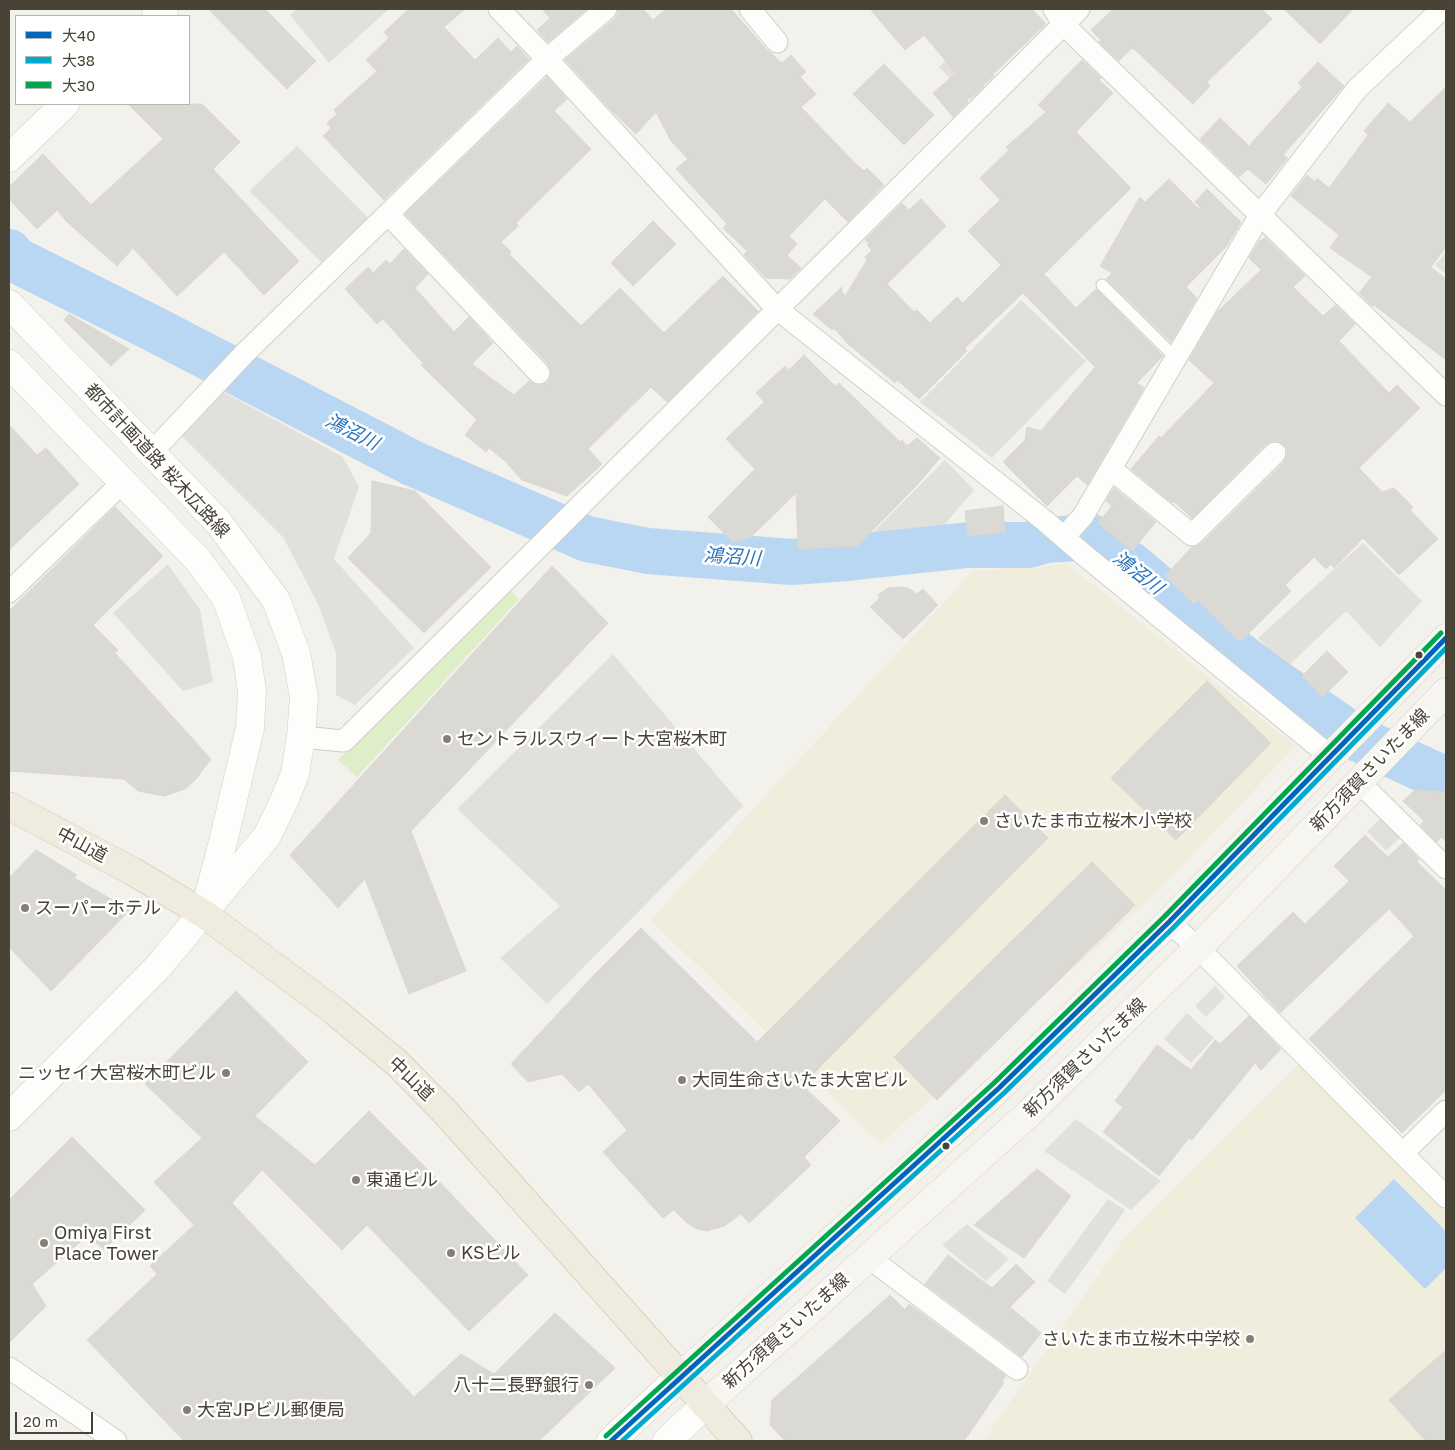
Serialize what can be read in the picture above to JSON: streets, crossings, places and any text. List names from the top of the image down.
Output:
{
  "streets": {
    "highway": ["中山道"],
    "main road": ["新方須賀さいたま線"],
    "street": ["都市計画道路 桜木広路線"]
  },
  "crossings": [
    ["都市計画道路 桜木広路線", "中山道"],
    ["新方須賀さいたま線", "中山道"]
  ],
  "water": ["鴻沼川"],
  "places": [
    "セントラルスウィート大宮桜木町",
    "さいたま市立桜木小学校",
    "スーパーホテル",
    "ニッセイ大宮桜木町ビル",
    "大同生命さいたま大宮ビル",
    "東通ビル",
    "Omiya First Place Tower",
    "KSビル",
    "さいたま市立桜木中学校",
    "八十二長野銀行",
    "大宮JPビル郵便局"
  ],
  "lines": ["transit line 大30", "transit line 大40", "transit line 大38"],
  "legend": ["大40", "大38", "大30"],
  "scale_bar": "20 m"
}
